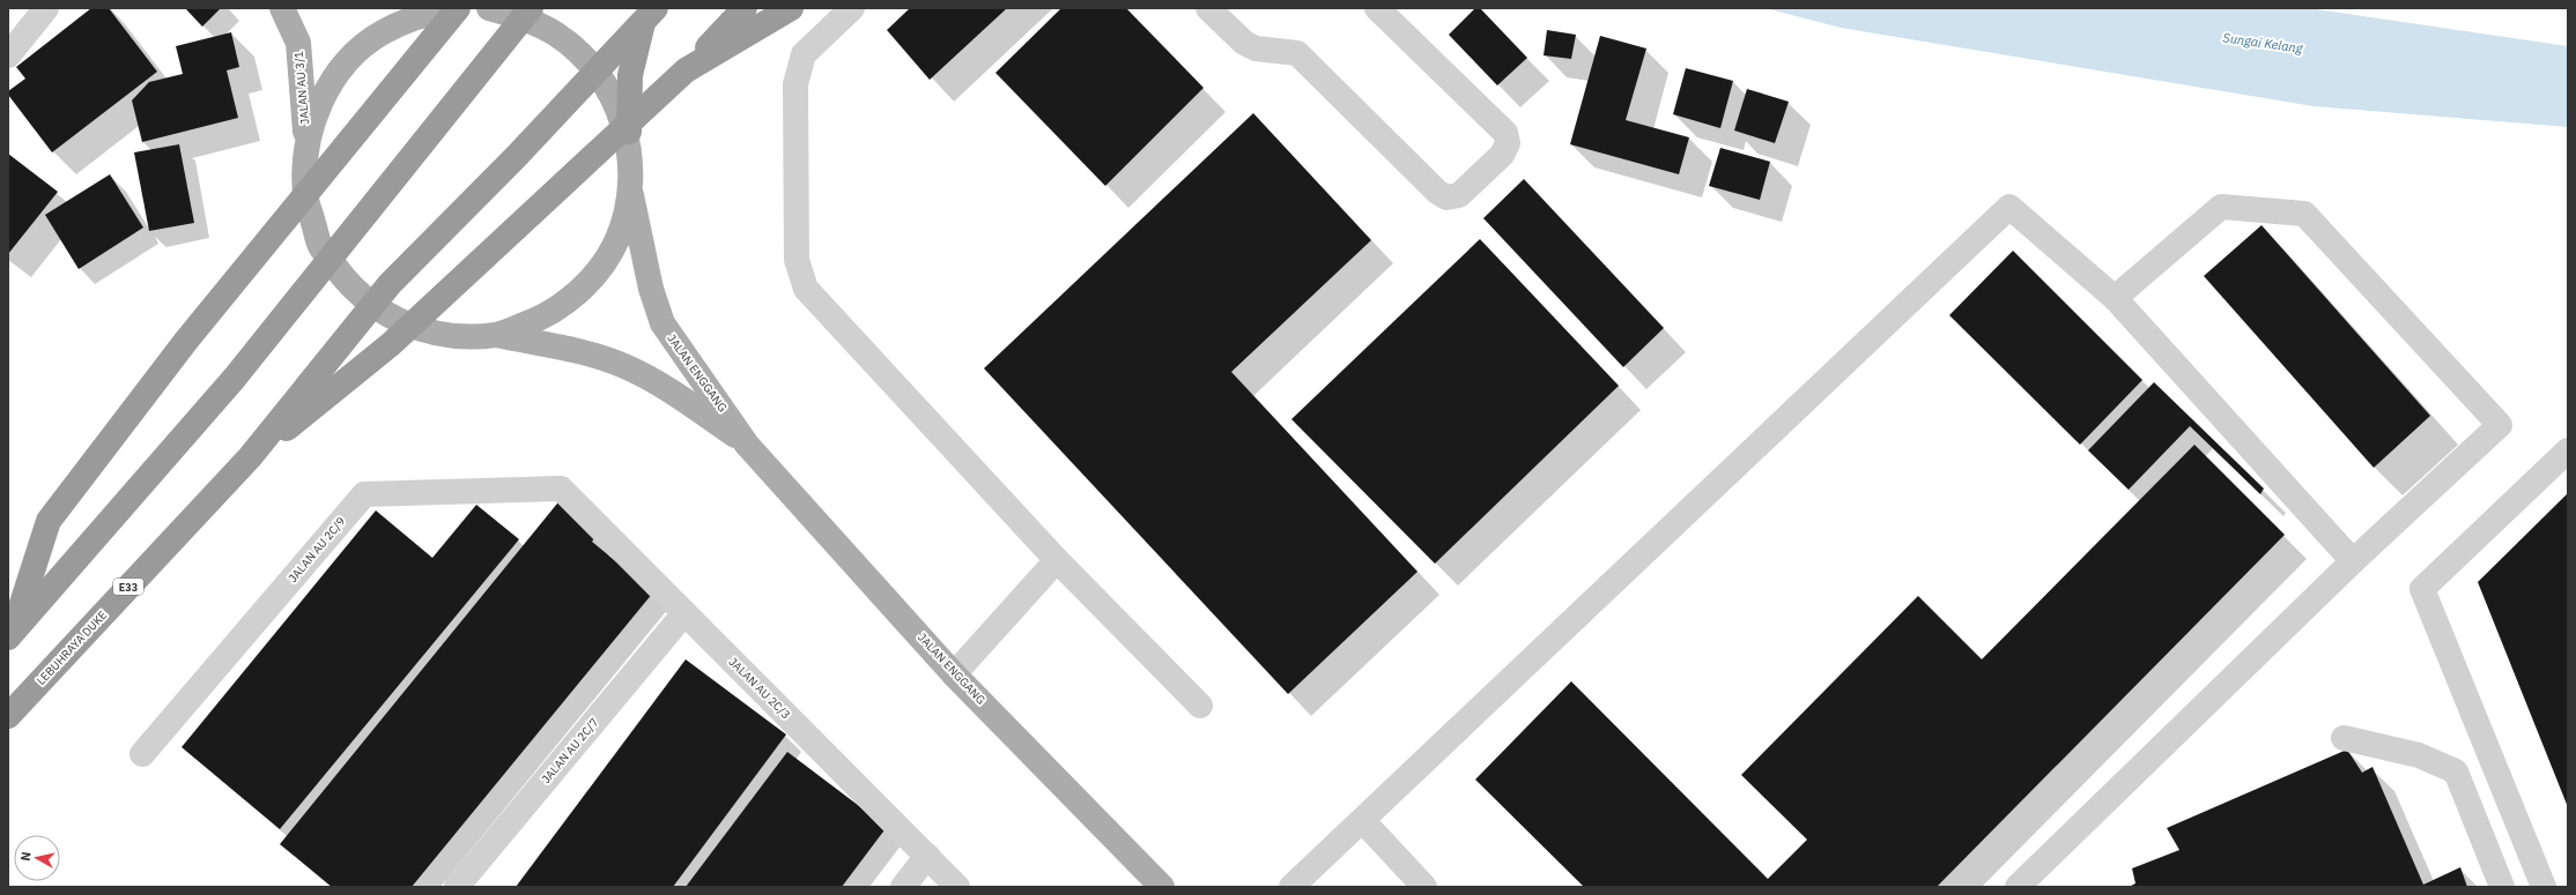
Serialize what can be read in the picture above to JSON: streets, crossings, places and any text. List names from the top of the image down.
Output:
{
  "streets": {
    "highway": ["E33", "LEBUHRAYA DUKE"],
    "main road": ["JALAN AU 3/1", "JALAN ENGGANG"],
    "street": ["JALAN AU 2C/9", "JALAN AU 2C/3", "JALAN AU 2C/7"]
  },
  "crossings": [
    ["JALAN AU 2C/9", "JALAN AU 2C/3"],
    ["JALAN AU 2C/3", "JALAN AU 2C/7"]
  ],
  "water": ["Sungai Kelang"],
  "north": "left"
}
